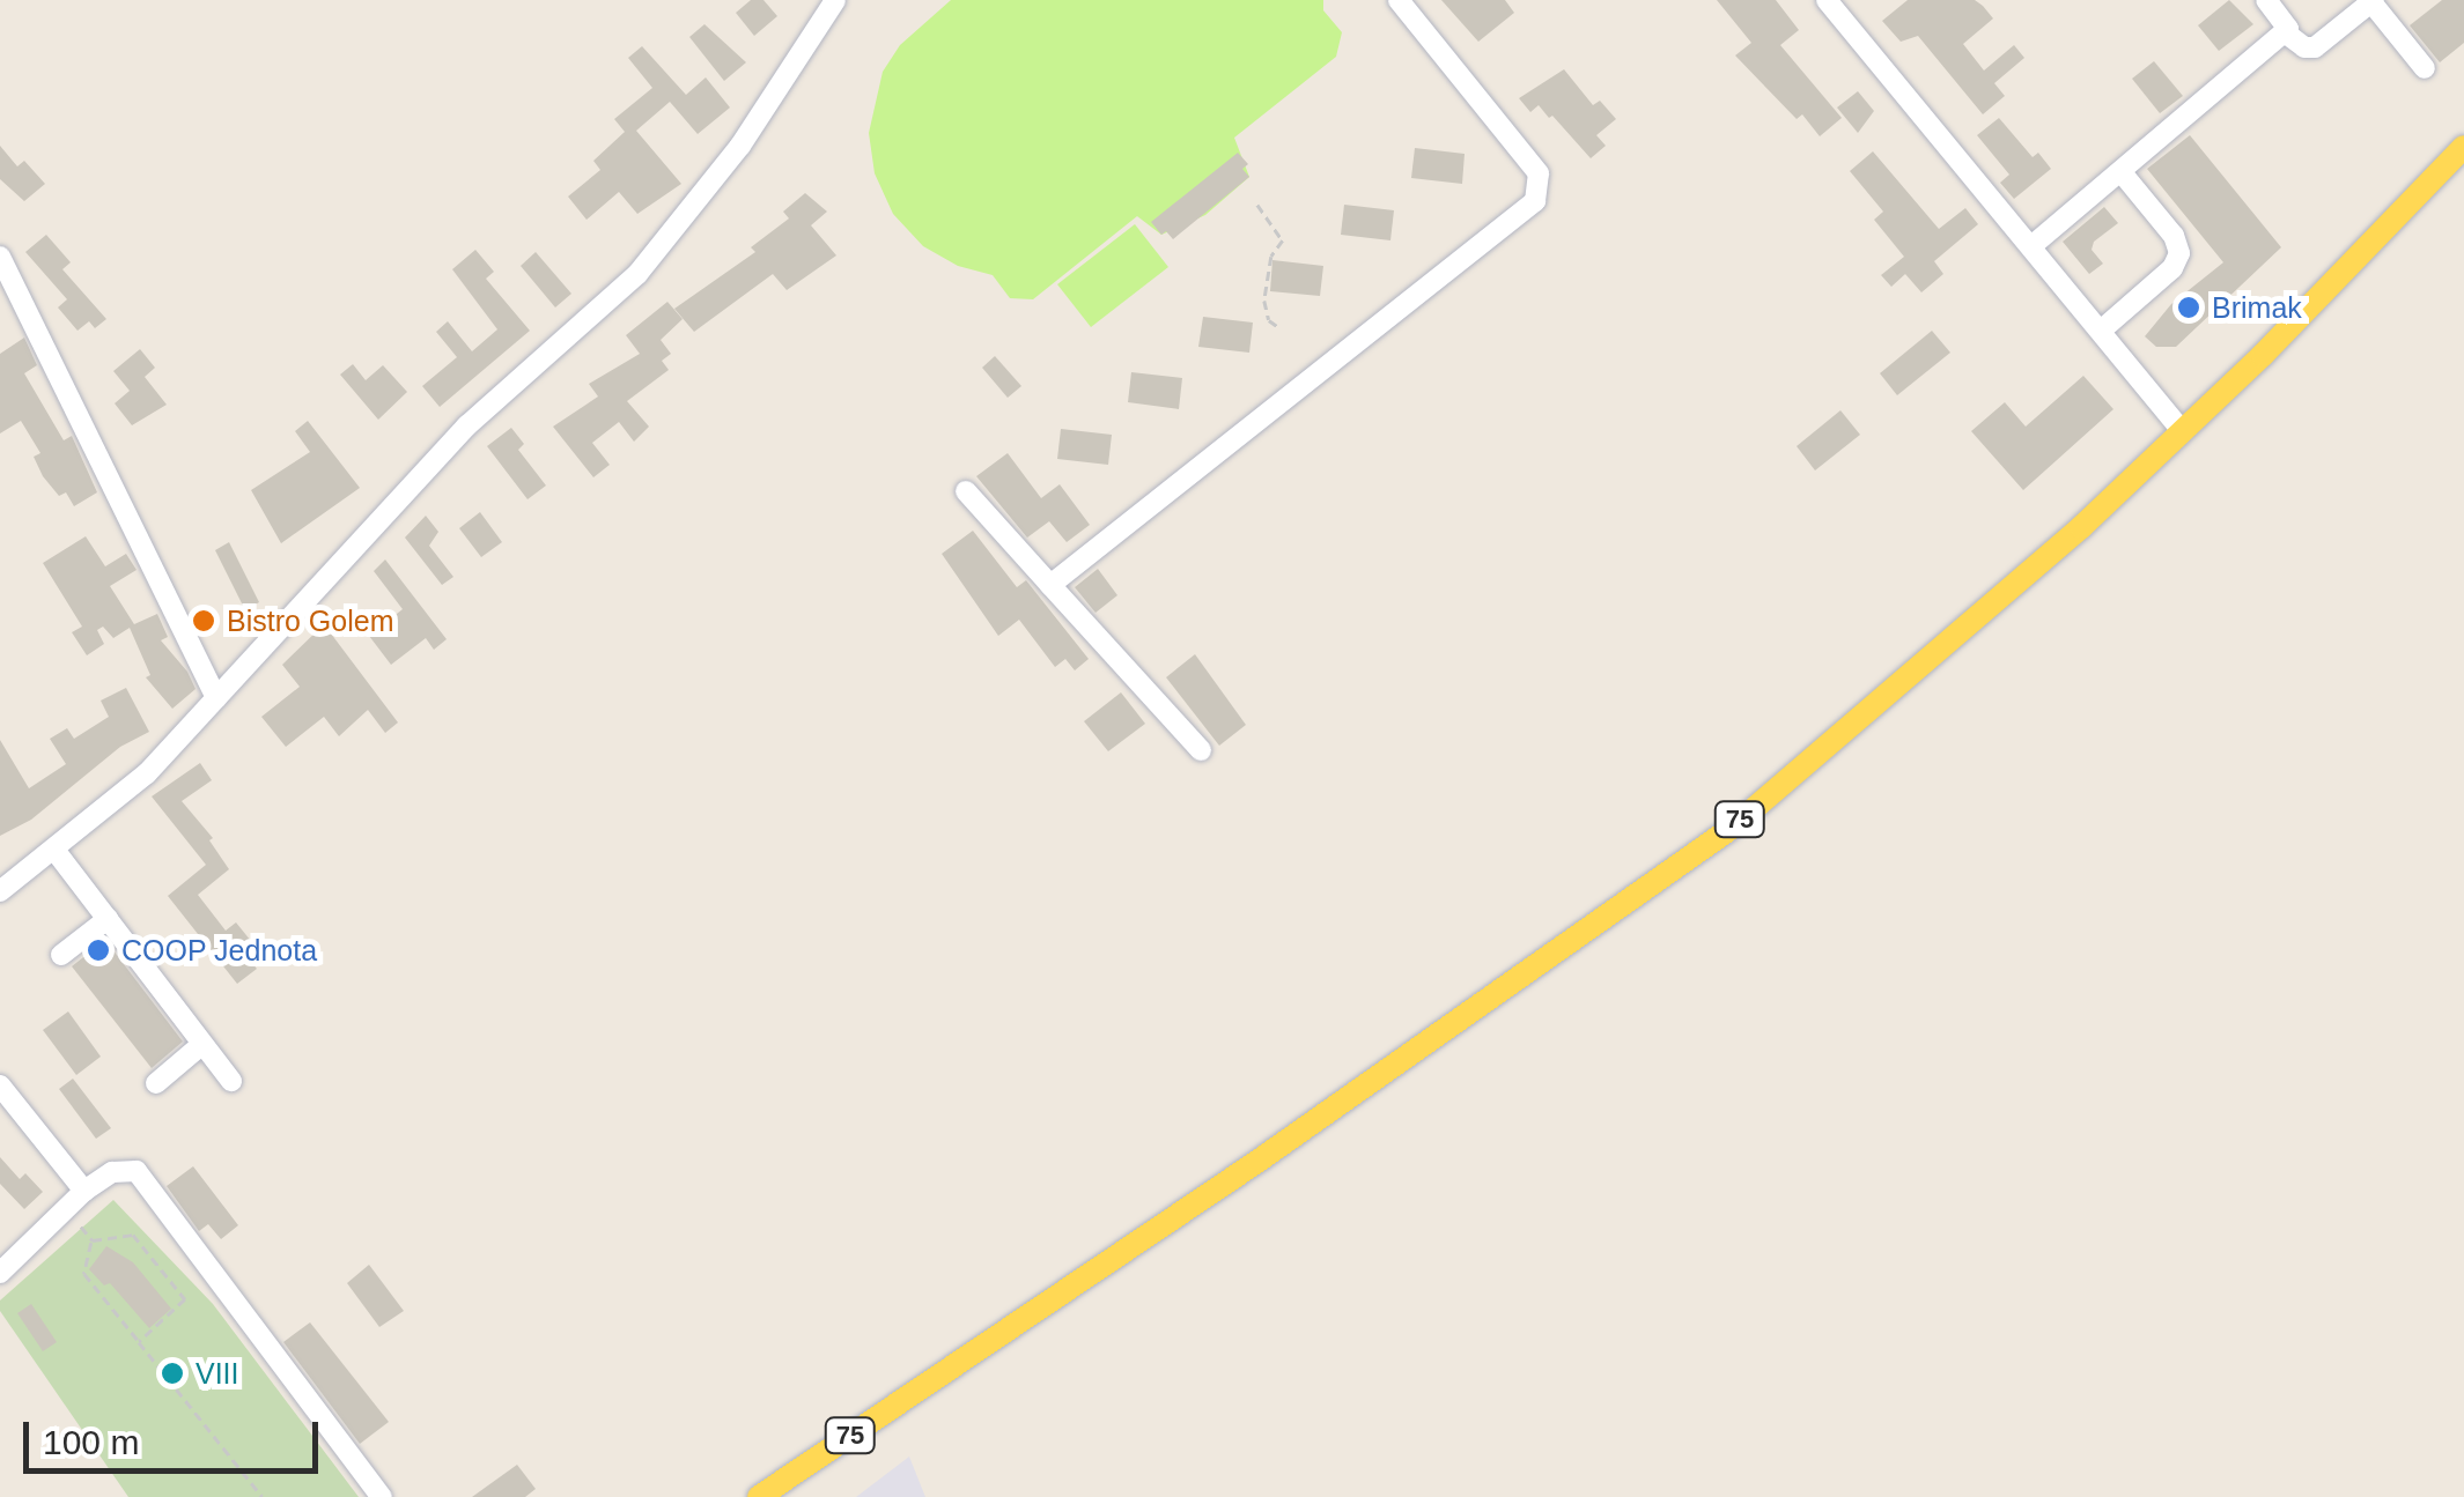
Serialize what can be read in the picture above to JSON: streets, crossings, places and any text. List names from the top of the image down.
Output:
{
  "streets": {
    "main road": ["75"]
  },
  "places": [
    "Brimak",
    "Bistro Golem",
    "COOP Jednota",
    "VIII"
  ],
  "scale_bar": "100 m"
}
